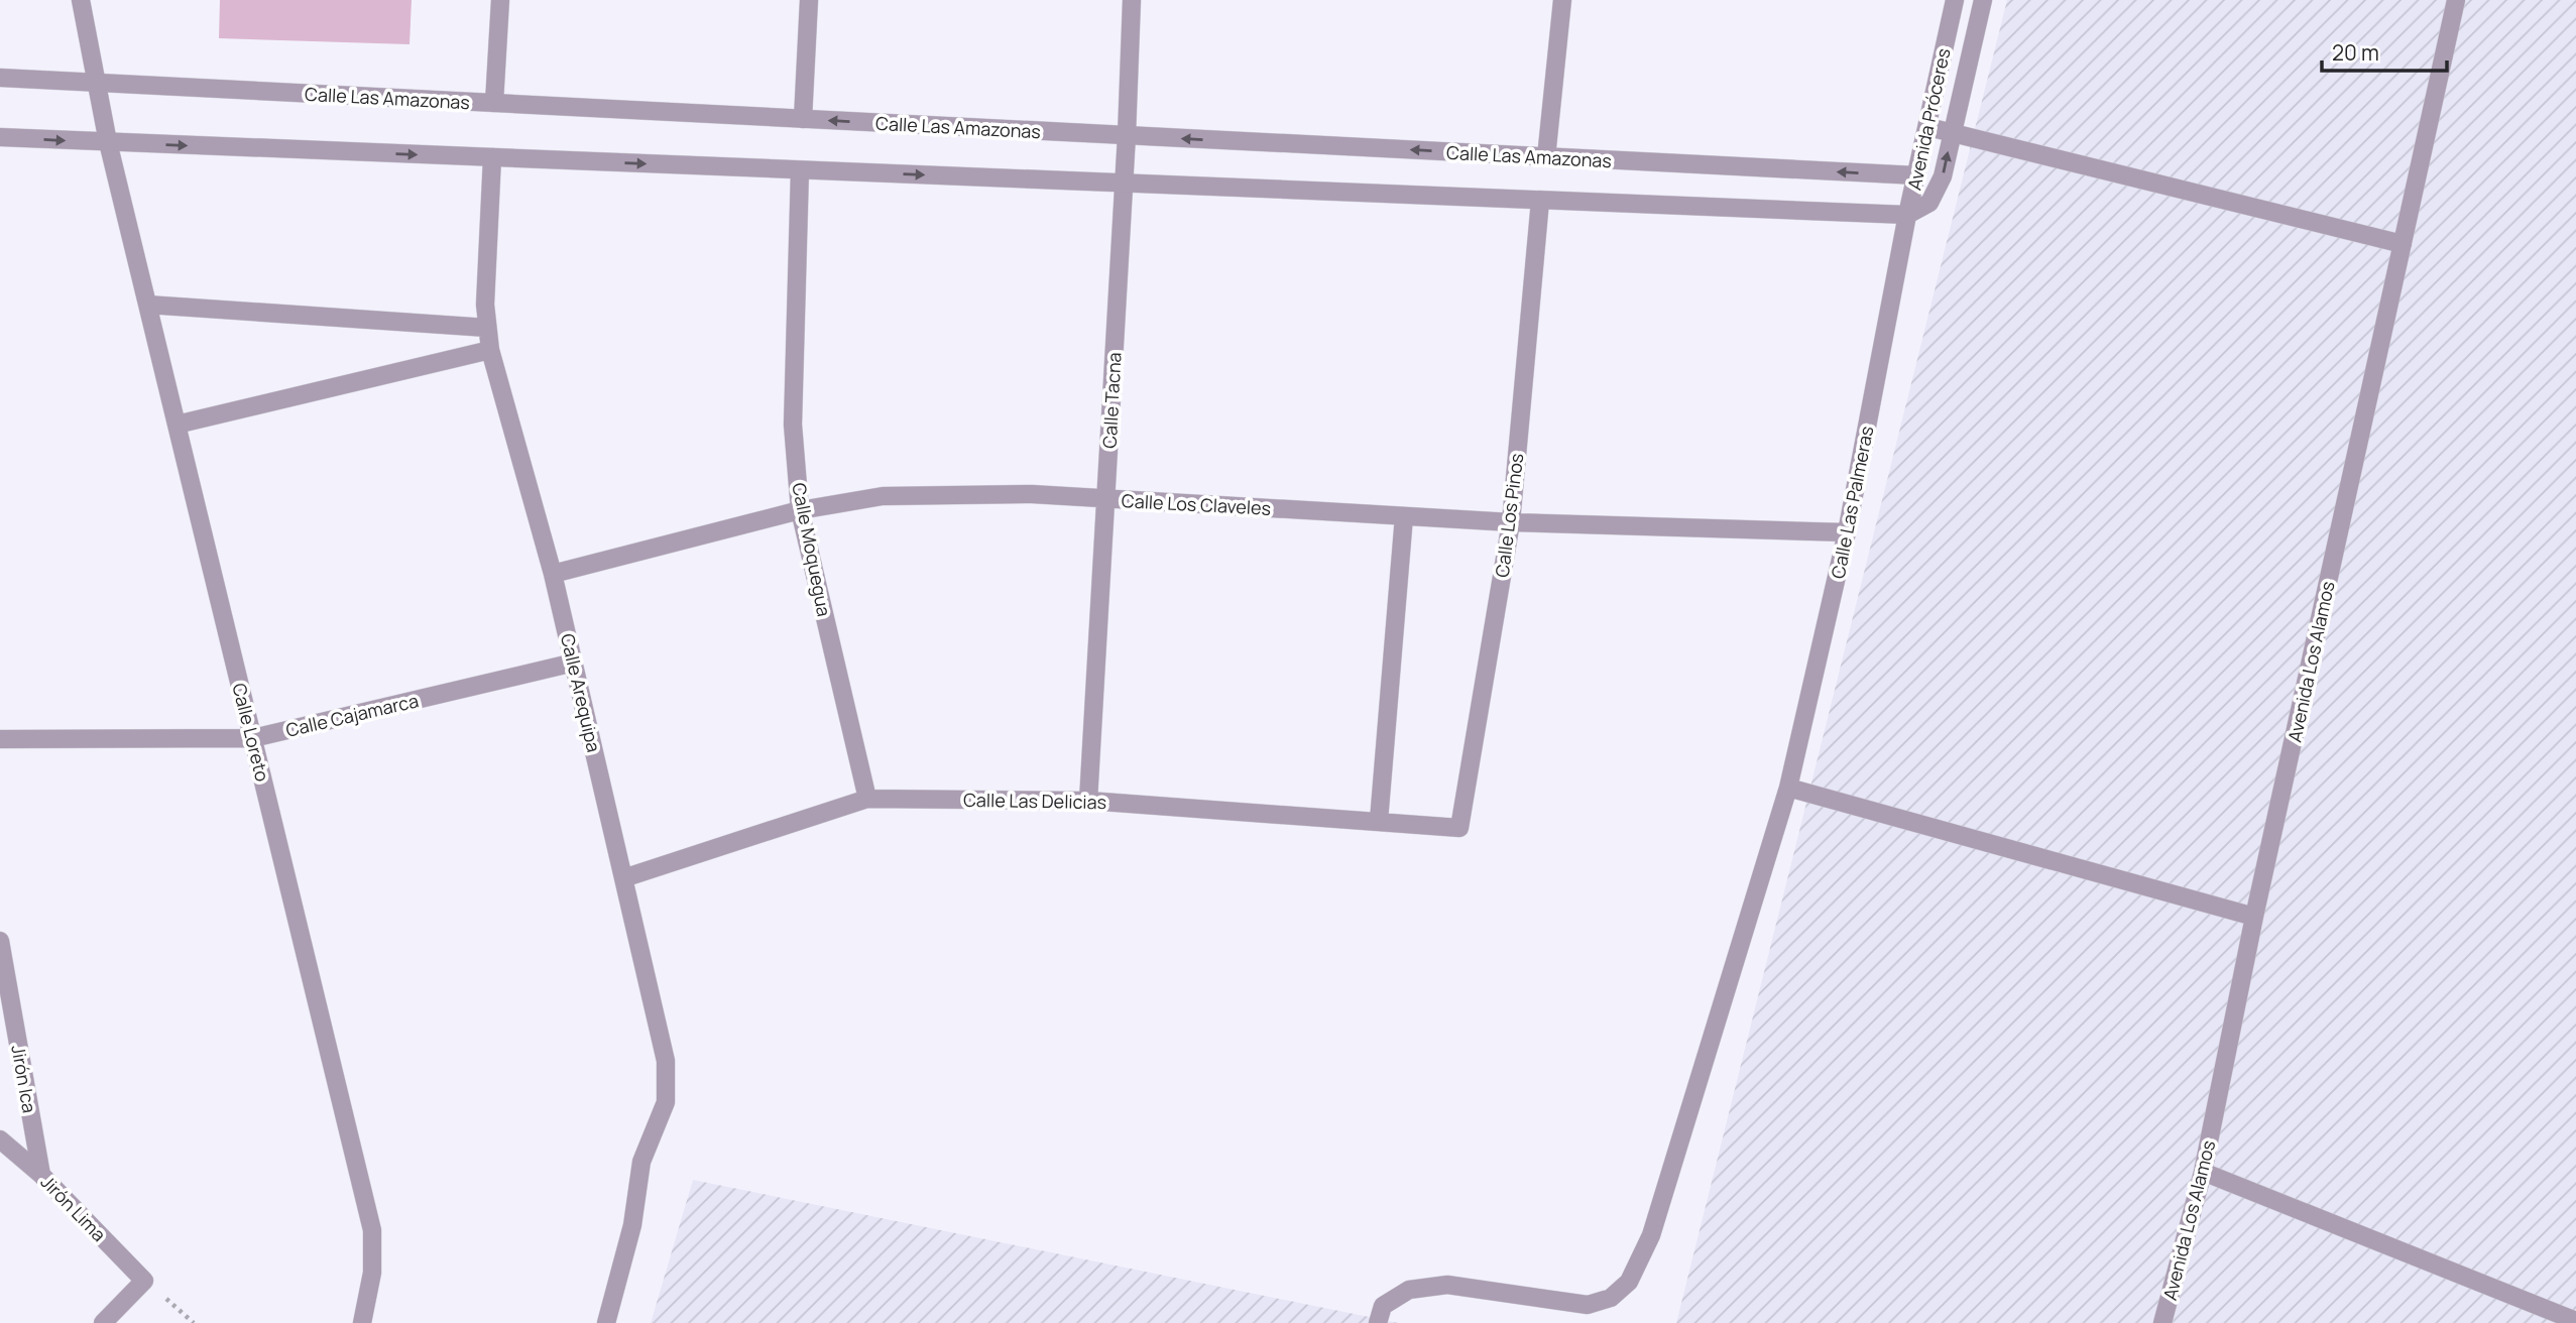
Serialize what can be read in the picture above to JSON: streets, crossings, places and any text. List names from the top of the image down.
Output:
{
  "streets": {
    "street": [
      "Calle Las Amazonas",
      "Avenida Próceres",
      "Calle Tacna",
      "Calle Las Palmeras",
      "Calle Los Claveles",
      "Calle Los Pinos",
      "Calle Moquegua",
      "Avenida Los Alamos",
      "Calle Arequipa",
      "Calle Cajamarca",
      "Calle Loreto",
      "Calle Las Delicias",
      "Jirón Ica",
      "Jirón Lima"
    ]
  },
  "crossings": [
    ["Calle Las Amazonas", "Avenida Próceres"],
    ["Calle Las Amazonas", "Calle Tacna"],
    ["Calle Las Amazonas", "Calle Loreto"],
    ["Avenida Próceres", "Calle Las Palmeras"],
    ["Calle Tacna", "Calle Los Claveles"],
    ["Calle Tacna", "Calle Las Delicias"],
    ["Calle Las Palmeras", "Calle Los Claveles"],
    ["Calle Los Claveles", "Calle Los Pinos"],
    ["Calle Los Claveles", "Calle Moquegua"],
    ["Calle Los Claveles", "Calle Arequipa"],
    ["Calle Los Pinos", "Calle Las Delicias"],
    ["Calle Moquegua", "Calle Las Delicias"],
    ["Calle Arequipa", "Calle Cajamarca"],
    ["Calle Arequipa", "Calle Las Delicias"],
    ["Calle Cajamarca", "Calle Loreto"],
    ["Jirón Ica", "Jirón Lima"]
  ],
  "scale_bar": "20 m"
}
